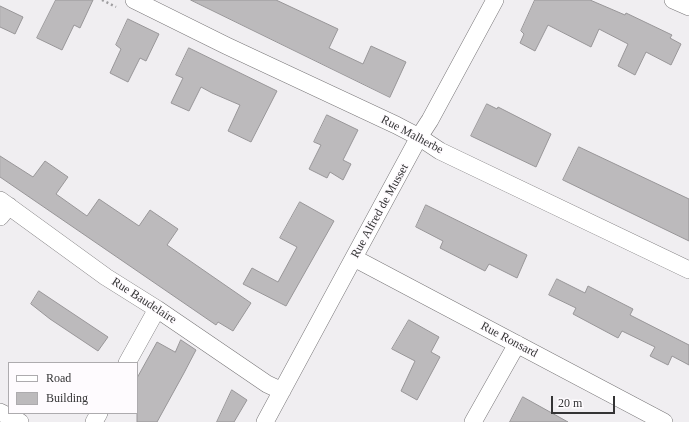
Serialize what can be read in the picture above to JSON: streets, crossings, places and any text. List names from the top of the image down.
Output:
{
  "streets": {
    "street": [
      "Rue Malherbe",
      "Rue Alfred de Musset",
      "Rue Baudelaire",
      "Rue Ronsard"
    ]
  },
  "crossings": [
    ["Rue Malherbe", "Rue Alfred de Musset"],
    ["Rue Alfred de Musset", "Rue Baudelaire"],
    ["Rue Alfred de Musset", "Rue Ronsard"]
  ],
  "legend": ["Road", "Building"],
  "scale_bar": "20 m"
}
